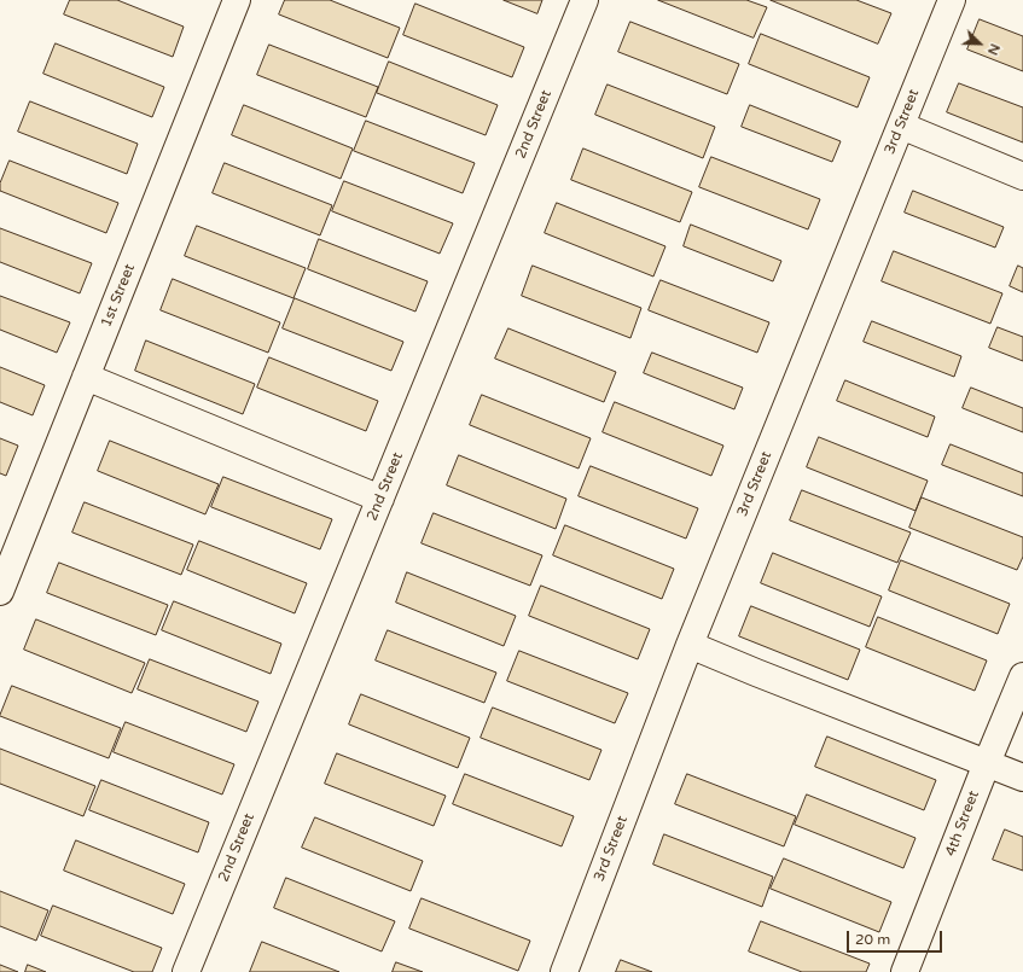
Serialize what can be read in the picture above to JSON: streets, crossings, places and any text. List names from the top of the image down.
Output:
{
  "streets": {
    "lane": [
      "3rd Street",
      "2nd Street",
      "1st Street",
      "4th Street"
    ]
  },
  "scale_bar": "20 m",
  "north": "bottom right"
}
